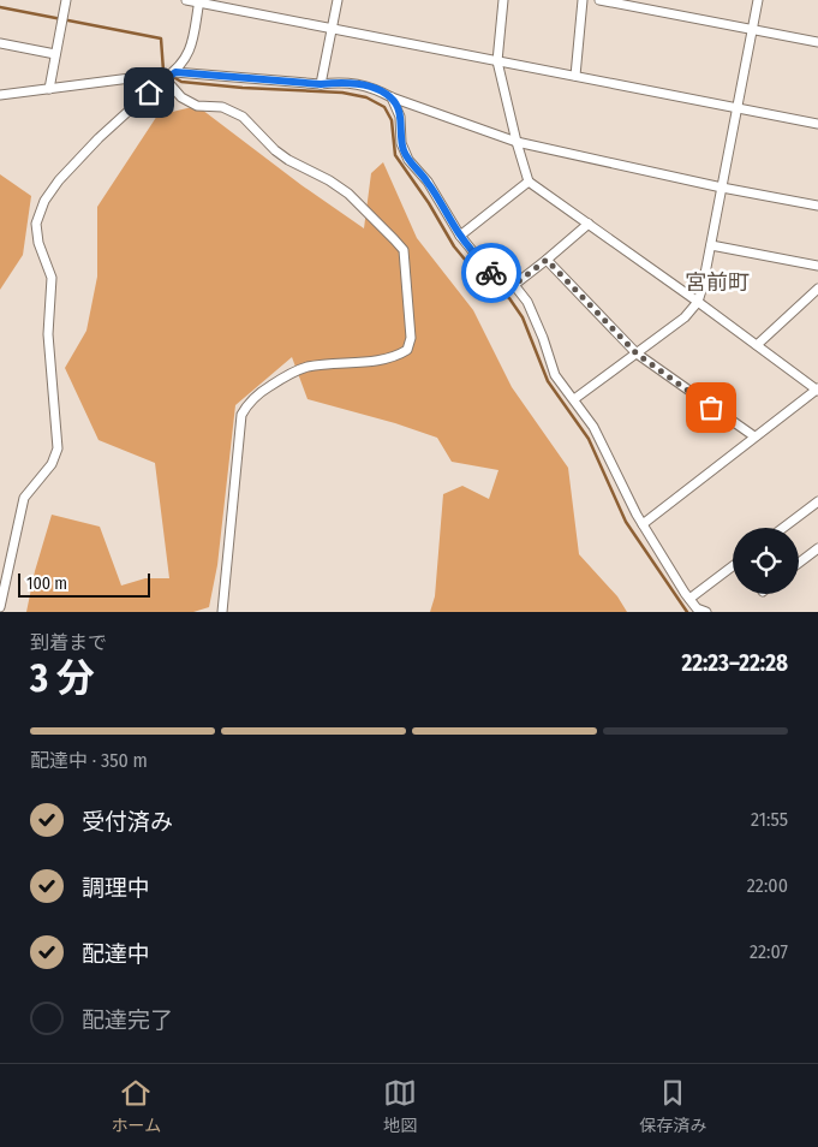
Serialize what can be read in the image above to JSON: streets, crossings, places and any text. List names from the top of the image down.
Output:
{
  "districts": ["宮前町"],
  "scale_bar": "100 m",
  "page": {
    "scale": "100 m",
    "heading": ["3 分", "到着まで", "22:23–22:28"],
    "bar": "配達中 · 350 m",
    "list": [
      ["受付済み", "21:55"],
      ["調理中", "22:00"],
      ["配達中", "22:07"],
      "配達完了"
    ],
    "tabs": ["ホーム", "地図", "保存済み"]
  }
}
